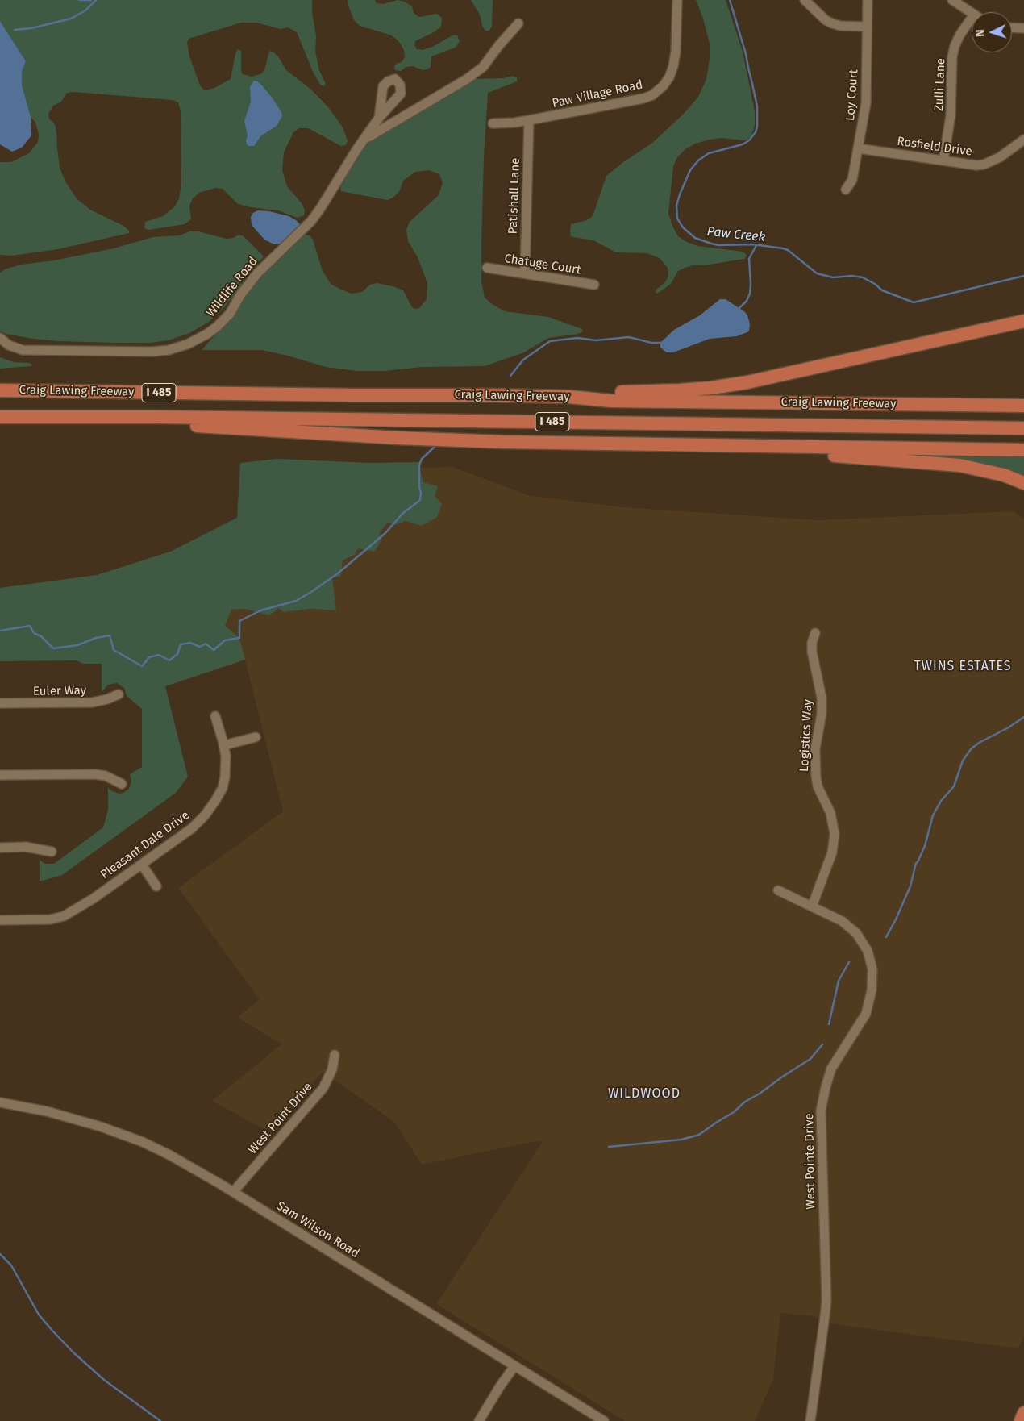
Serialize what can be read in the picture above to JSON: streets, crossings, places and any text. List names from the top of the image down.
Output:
{
  "streets": {
    "highway": ["Craig Lawing Freeway", "I 485"],
    "street": [
      "Zulli Lane",
      "Paw Village Road",
      "Loy Court",
      "Rosfield Drive",
      "Patishall Lane",
      "Chatuge Court",
      "Wildlife Road",
      "Euler Way",
      "Logistics Way",
      "Pleasant Dale Drive",
      "West Point Drive",
      "West Pointe Drive",
      "Sam Wilson Road"
    ]
  },
  "crossings": [
    ["Zulli Lane", "Rosfield Drive"],
    ["Paw Village Road", "Patishall Lane"],
    ["Loy Court", "Rosfield Drive"],
    ["Patishall Lane", "Chatuge Court"],
    ["Logistics Way", "West Pointe Drive"],
    ["West Point Drive", "Sam Wilson Road"]
  ],
  "districts": ["TWINS ESTATES", "WILDWOOD"],
  "water": ["Paw Creek"],
  "north": "left"
}
